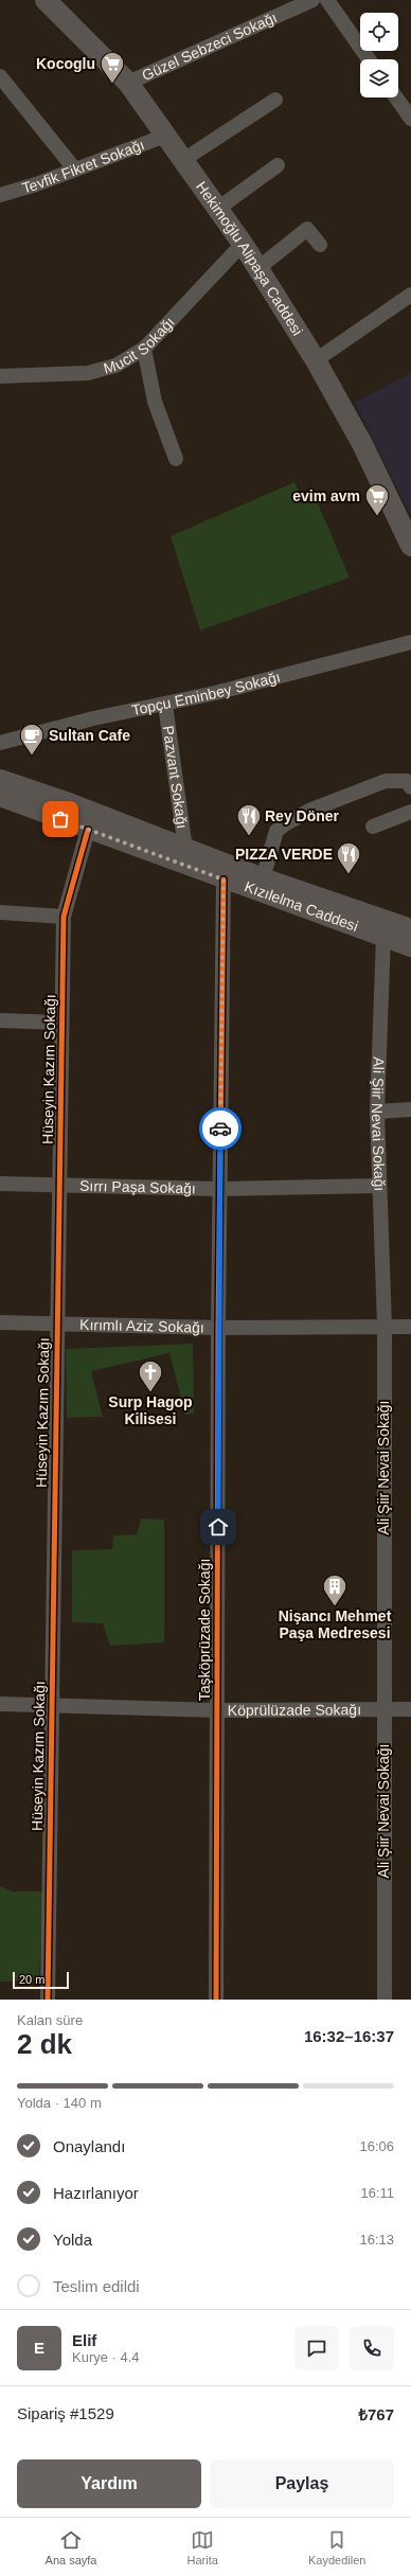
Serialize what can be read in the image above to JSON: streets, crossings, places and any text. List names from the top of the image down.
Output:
{
  "streets": {
    "main road": ["Hekimoğlu Alipaşa Caddesi", "Kızılelma Caddesi"],
    "street": [
      "Güzel Sebzeci Sokağı",
      "Tevfik Fikret Sokağı",
      "Mucit Sokağı",
      "Topçu Eminbey Sokağı",
      "Pazvant Sokağı",
      "Hüseyin Kazım Sokağı",
      "Ali Şiir Nevai Sokağı",
      "Sırrı Paşa Sokağı",
      "Kırımlı Aziz Sokağı",
      "Taşköprüzade Sokağı",
      "Köprülüzade Sokağı"
    ]
  },
  "crossings": [
    ["Güzel Sebzeci Sokağı", "Hekimoğlu Alipaşa Caddesi"],
    ["Tevfik Fikret Sokağı", "Hekimoğlu Alipaşa Caddesi"],
    ["Hekimoğlu Alipaşa Caddesi", "Mucit Sokağı"],
    ["Topçu Eminbey Sokağı", "Pazvant Sokağı"],
    ["Pazvant Sokağı", "Kızılelma Caddesi"],
    ["Kızılelma Caddesi", "Hüseyin Kazım Sokağı"],
    ["Kızılelma Caddesi", "Ali Şiir Nevai Sokağı"],
    ["Kızılelma Caddesi", "Taşköprüzade Sokağı"],
    ["Hüseyin Kazım Sokağı", "Sırrı Paşa Sokağı"],
    ["Hüseyin Kazım Sokağı", "Kırımlı Aziz Sokağı"],
    ["Hüseyin Kazım Sokağı", "Köprülüzade Sokağı"],
    ["Ali Şiir Nevai Sokağı", "Sırrı Paşa Sokağı"],
    ["Ali Şiir Nevai Sokağı", "Kırımlı Aziz Sokağı"],
    ["Ali Şiir Nevai Sokağı", "Köprülüzade Sokağı"],
    ["Sırrı Paşa Sokağı", "Taşköprüzade Sokağı"],
    ["Kırımlı Aziz Sokağı", "Taşköprüzade Sokağı"],
    ["Taşköprüzade Sokağı", "Köprülüzade Sokağı"]
  ],
  "places": {
    "supermarket": ["Kocoglu", "evim avm"],
    "cafe": ["Sultan Cafe"],
    "restaurant": ["Rey Döner", "PIZZA VERDE"],
    "church": ["Surp Hagop Kilisesi"],
    "building": ["Nişancı Mehmet Paşa Medresesi"]
  },
  "scale_bar": "20 m",
  "page": {
    "scale": "20 m",
    "heading": ["2 dk", "Kalan süre", "16:32–16:37"],
    "panel": [
      "Elif",
      "Kurye · 4.4",
      "Sipariş #1529",
      "₺767"
    ],
    "bar": "Yolda · 140 m",
    "list": [
      ["Onaylandı", "16:06"],
      ["Hazırlanıyor", "16:11"],
      ["Yolda", "16:13"],
      "Teslim edildi"
    ],
    "round": "E",
    "buttons": ["Yardım", "Paylaş"],
    "tabs": ["Ana sayfa", "Harita", "Kaydedilen"]
  }
}
